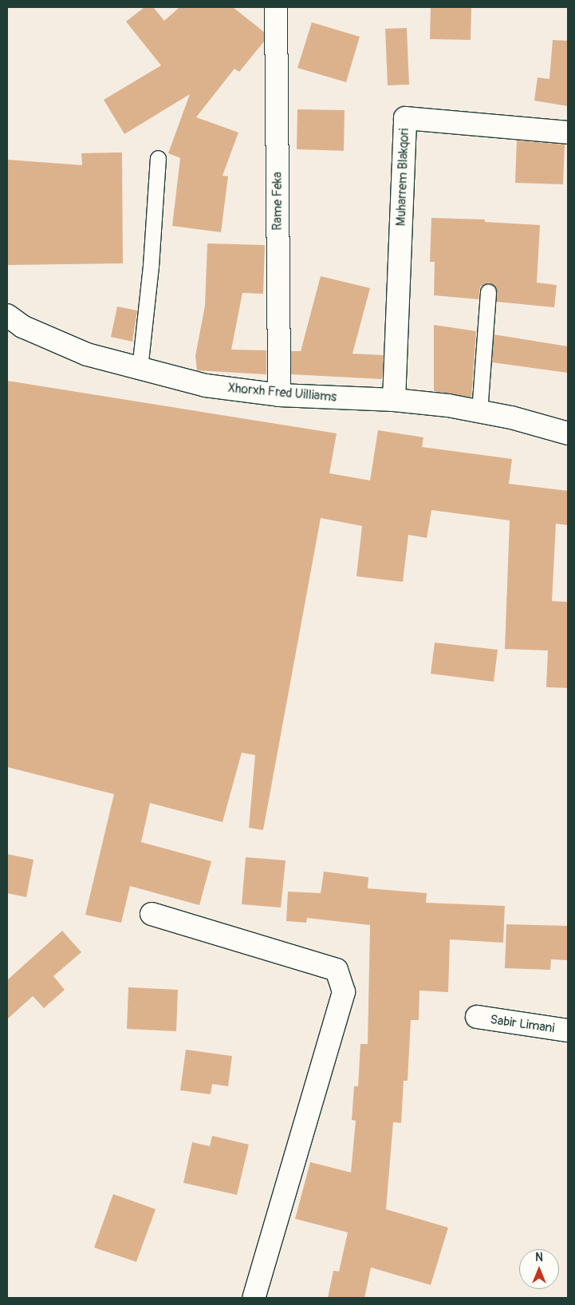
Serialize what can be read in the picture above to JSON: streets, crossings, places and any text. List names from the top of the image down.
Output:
{
  "streets": {
    "street": [
      "Muharrem Blakqori",
      "Rame Feka",
      "Xhorxh Fred Uilliams",
      "Sabir Limani"
    ]
  },
  "crossings": [
    ["Muharrem Blakqori", "Xhorxh Fred Uilliams"],
    ["Rame Feka", "Xhorxh Fred Uilliams"]
  ],
  "north": "top"
}
